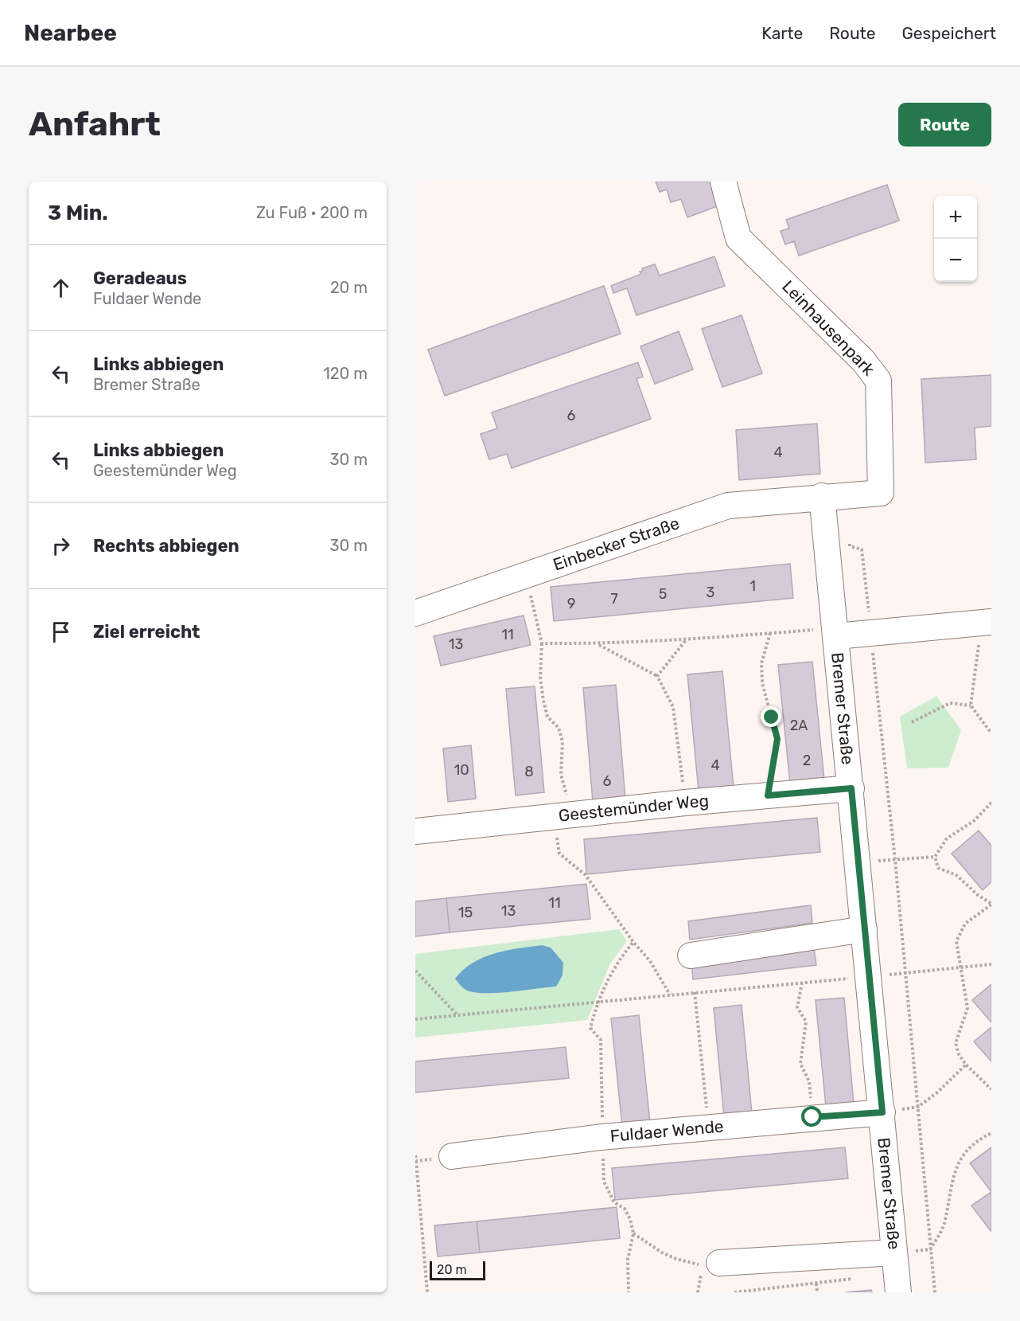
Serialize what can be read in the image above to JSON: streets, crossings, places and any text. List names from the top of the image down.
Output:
{
  "streets": {
    "street": [
      "Leinhausenpark",
      "Einbecker Straße",
      "Bremer Straße",
      "Geestemünder Weg",
      "Fuldaer Wende"
    ]
  },
  "crossings": [
    ["Leinhausenpark", "Einbecker Straße"],
    ["Leinhausenpark", "Bremer Straße"],
    ["Einbecker Straße", "Bremer Straße"],
    ["Bremer Straße", "Geestemünder Weg"],
    ["Bremer Straße", "Fuldaer Wende"]
  ],
  "house_numbers": [
    "6",
    "4",
    "1",
    "3",
    "5",
    "7",
    "9",
    "11",
    "13",
    "2A",
    "2",
    "4",
    "10",
    "8",
    "6",
    "11",
    "13",
    "15"
  ],
  "scale_bar": "20 m",
  "page": {
    "header": "Nearbee",
    "nav": ["Karte", "Route", "Gespeichert"],
    "buttons": "Route",
    "title": "Anfahrt",
    "heading": ["3 Min.", "Zu Fuß · 200 m"],
    "map_buttons": ["+", "−"],
    "list": [
      ["Geradeaus", "Fuldaer Wende", "20 m"],
      ["Links abbiegen", "Bremer Straße", "120 m"],
      ["Links abbiegen", "Geestemünder Weg", "30 m"],
      ["Rechts abbiegen", "30 m"],
      "Ziel erreicht"
    ],
    "scale": "20 m"
  }
}
